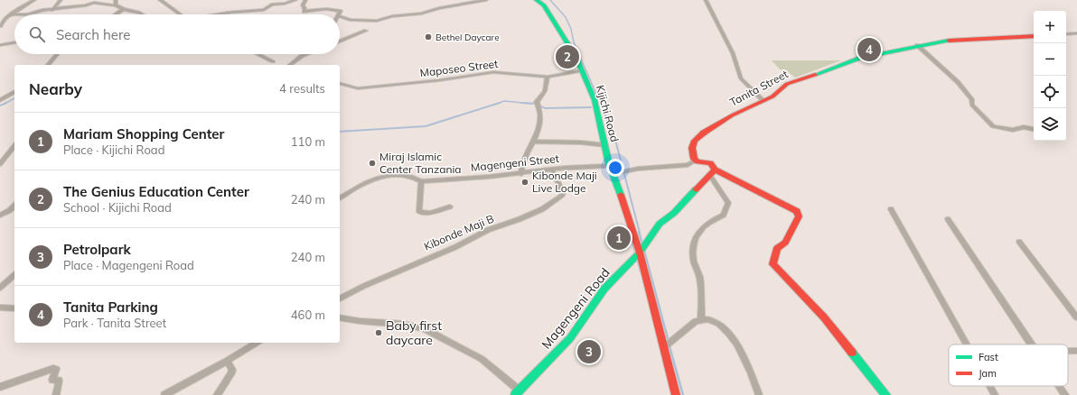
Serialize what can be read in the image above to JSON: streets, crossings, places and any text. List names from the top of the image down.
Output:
{
  "streets": {
    "street": [
      "Maposeo Street",
      "Tanita Street",
      "Kijichi Road",
      "Magengeni Street",
      "Kibonde Maji B",
      "Magengeni Road"
    ]
  },
  "crossings": [
    ["Maposeo Street", "Kijichi Road"],
    ["Kijichi Road", "Magengeni Street"],
    ["Kijichi Road", "Magengeni Road"],
    ["Magengeni Street", "Kibonde Maji B"]
  ],
  "places": [
    "Bethel Daycare",
    "Miraj Islamic Center Tanzania",
    "Kibonde Maji Live Lodge",
    "Baby first daycare"
  ],
  "legend": ["Fast", "Jam"],
  "page": {
    "map_buttons": ["+", "−"],
    "search": "Search here",
    "pins": [
      "4",
      "2",
      "1",
      "3"
    ],
    "heading": ["Nearby", "4 results"],
    "list": [
      {
        "mark": "1",
        "name": "Mariam Shopping Center",
        "note": "Place · Kijichi Road",
        "value": "110 m"
      },
      {
        "mark": "2",
        "name": "The Genius Education Center",
        "note": "School · Kijichi Road",
        "value": "240 m"
      },
      {
        "mark": "3",
        "name": "Petrolpark",
        "note": "Place · Magengeni Road",
        "value": "240 m"
      },
      {
        "mark": "4",
        "name": "Tanita Parking",
        "note": "Park · Tanita Street",
        "value": "460 m"
      }
    ]
  }
}
